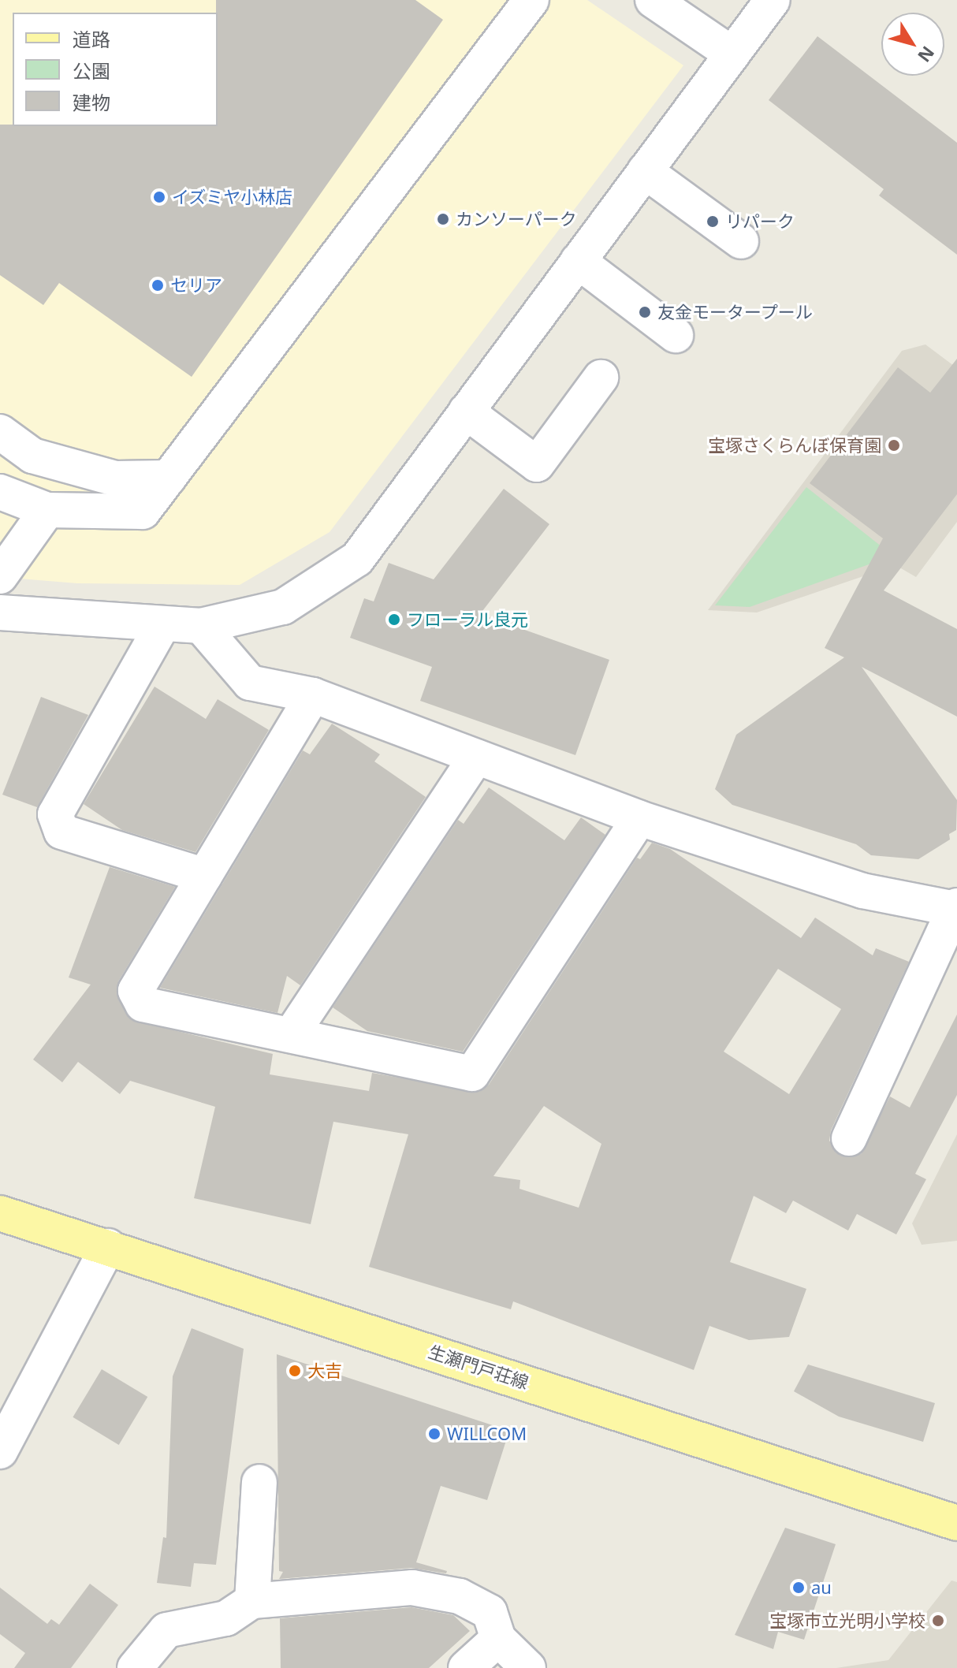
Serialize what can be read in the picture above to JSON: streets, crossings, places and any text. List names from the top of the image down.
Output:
{
  "streets": {
    "main road": ["生瀬門戸荘線"]
  },
  "places": [
    "イズミヤ小林店",
    "カンソーパーク",
    "リパーク",
    "セリア",
    "友金モータープール",
    "宝塚さくらんぼ保育園",
    "フローラル良元",
    "大吉",
    "WILLCOM",
    "au",
    "宝塚市立光明小学校"
  ],
  "legend": ["道路", "公園", "建物"],
  "north": "bottom right"
}
